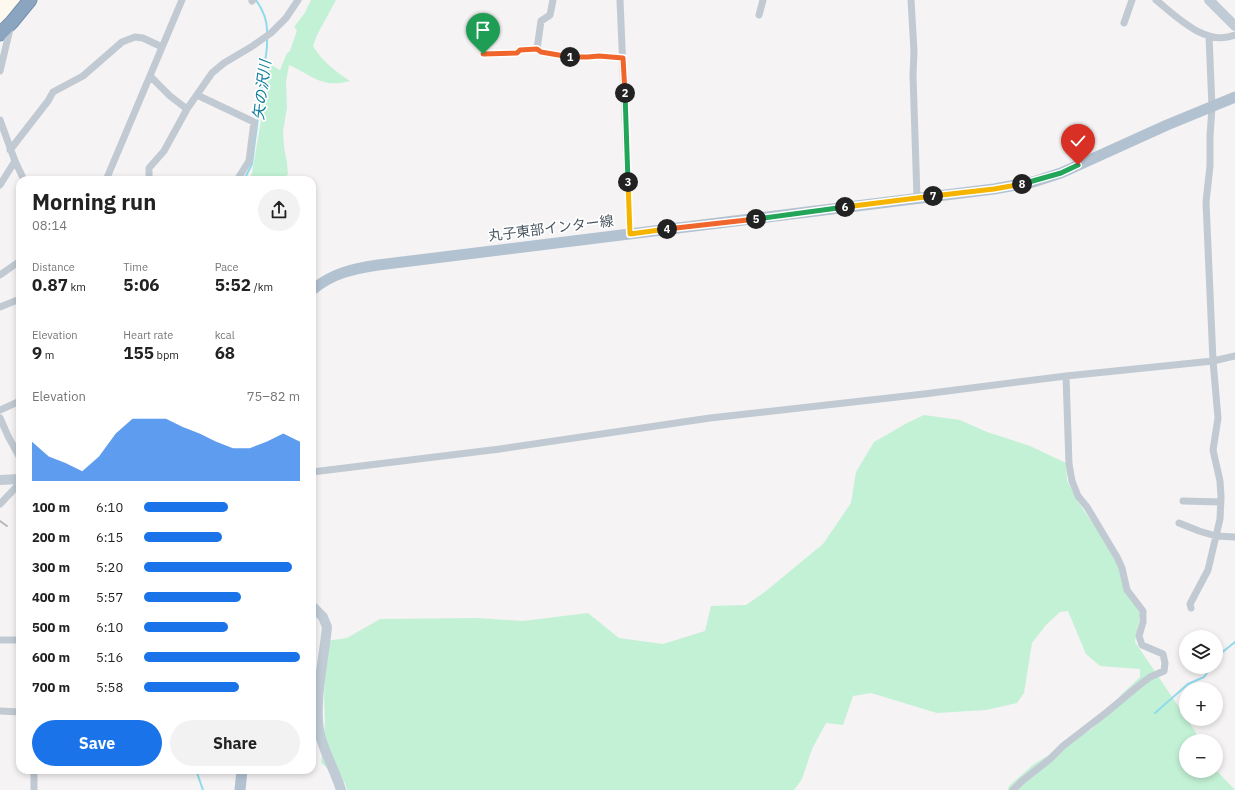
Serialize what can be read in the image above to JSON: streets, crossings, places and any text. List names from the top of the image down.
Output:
{
  "streets": {
    "main road": ["丸子東部インター線"]
  },
  "water": ["矢の沢川"],
  "page": {
    "pins": [
      "1",
      "2",
      "3",
      "8",
      "7",
      "6",
      "5",
      "4"
    ],
    "heading": ["Morning run", "08:14"],
    "stats": [
      ["Distance", "0.87 km"],
      ["Time", "5:06"],
      ["Pace", "5:52 /km"],
      ["Elevation", "9 m"],
      ["Heart rate", "155 bpm"],
      ["kcal", "68"]
    ],
    "chart": ["Elevation", "75–82 m"],
    "list": [
      {
        "name": "100 m",
        "note": "6:10"
      },
      {
        "name": "200 m",
        "note": "6:15"
      },
      {
        "name": "300 m",
        "note": "5:20"
      },
      {
        "name": "400 m",
        "note": "5:57"
      },
      {
        "name": "500 m",
        "note": "6:10"
      },
      {
        "name": "600 m",
        "note": "5:16"
      },
      {
        "name": "700 m",
        "note": "5:58"
      }
    ],
    "map_buttons": ["+", "−"],
    "buttons": ["Save", "Share"]
  }
}
